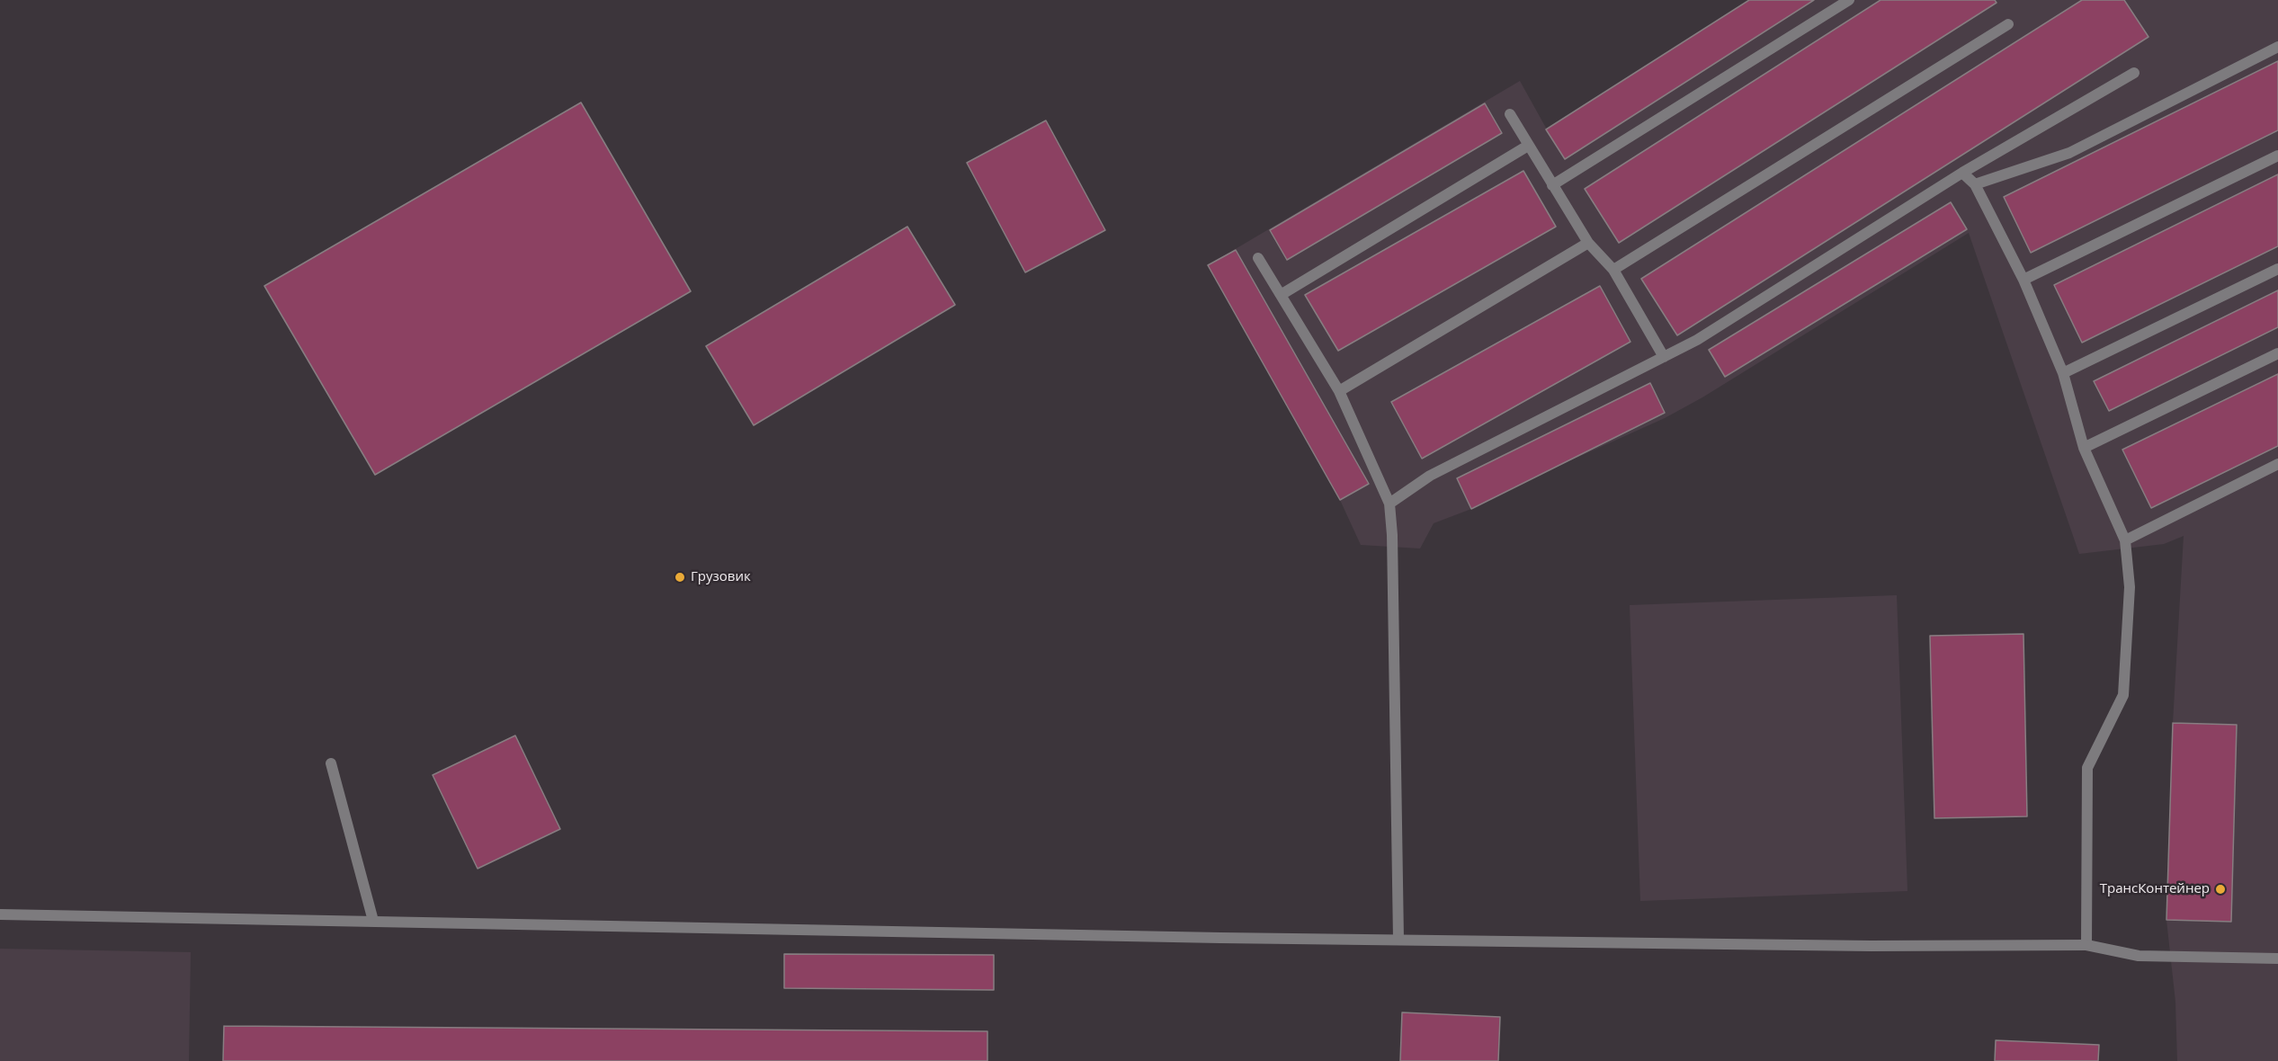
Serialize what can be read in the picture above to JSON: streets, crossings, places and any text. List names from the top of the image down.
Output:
{
  "places": ["Грузовик", "ТрансКонтейнер"]
}
